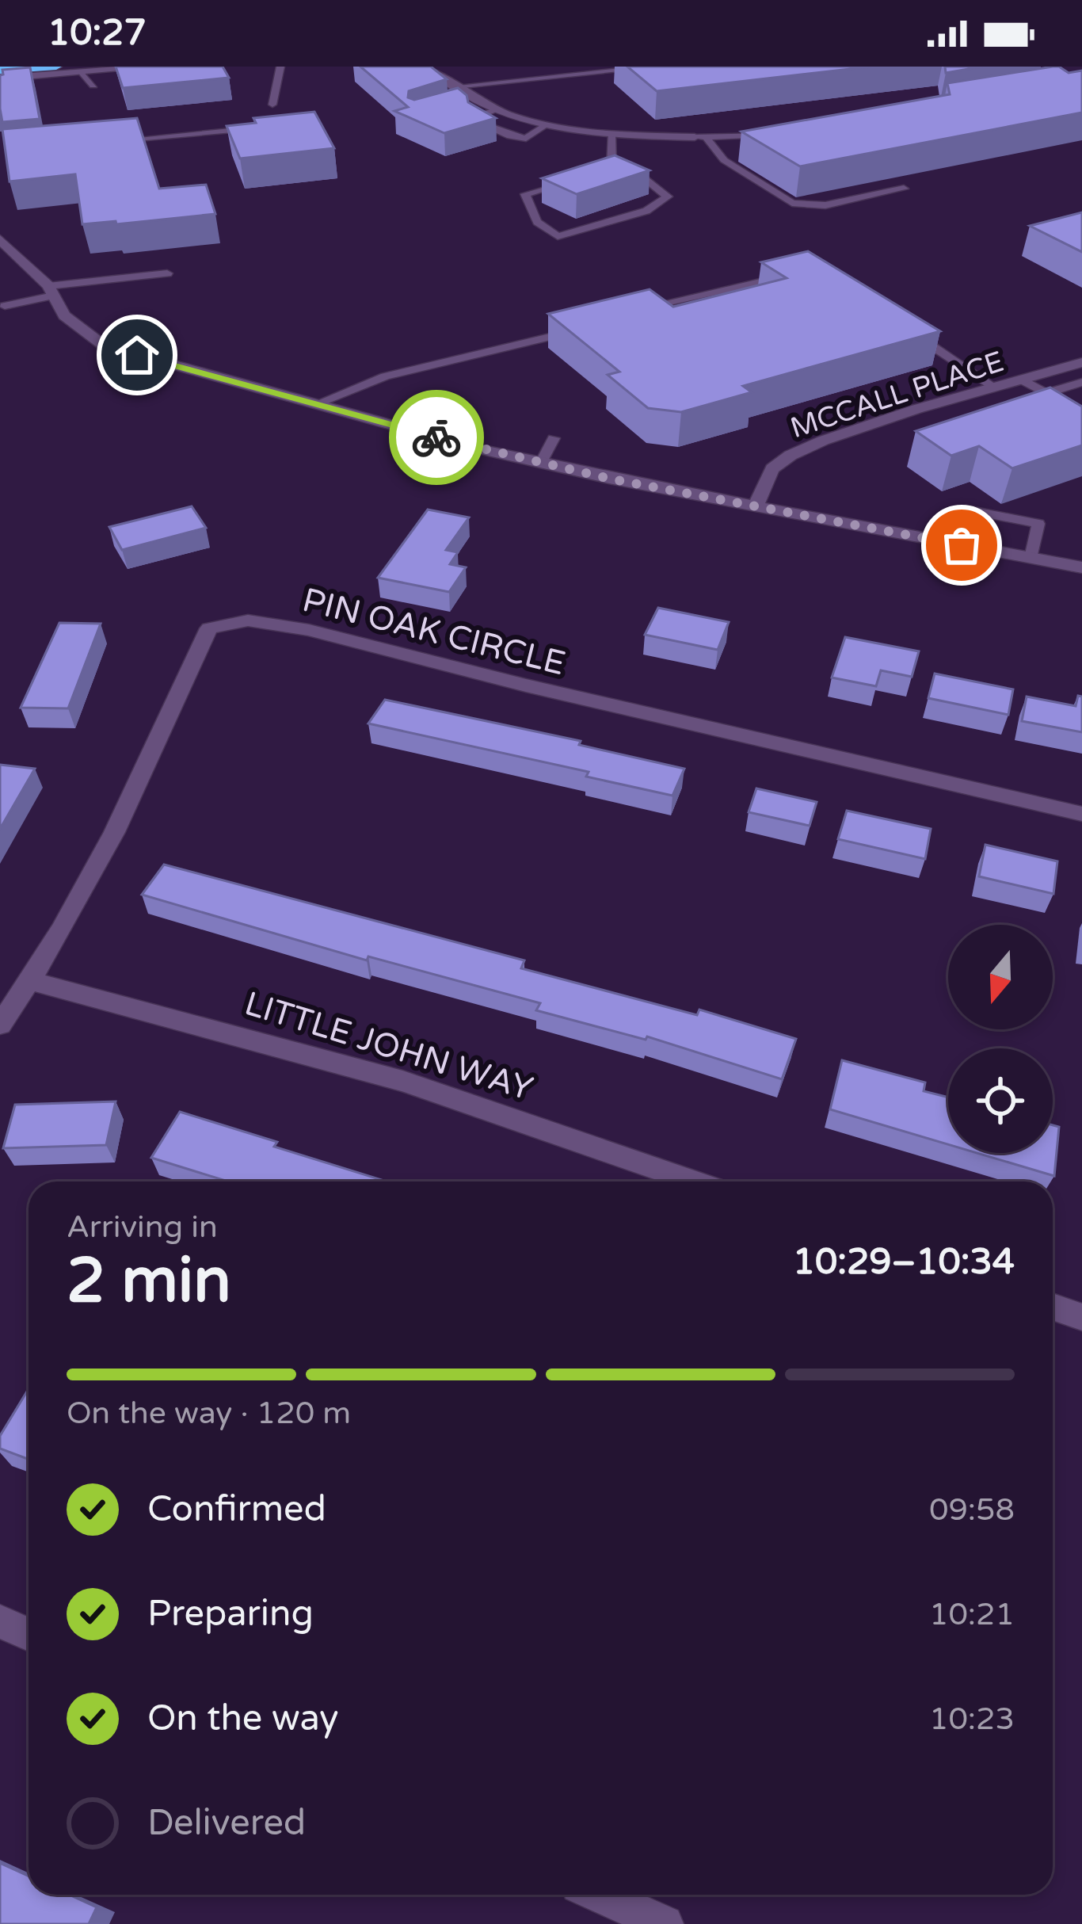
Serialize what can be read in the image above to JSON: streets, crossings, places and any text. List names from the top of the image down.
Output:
{
  "streets": {
    "street": ["MCCALL PLACE", "PIN OAK CIRCLE", "LITTLE JOHN WAY"]
  },
  "crossings": [
    ["PIN OAK CIRCLE", "LITTLE JOHN WAY"]
  ],
  "north": "bottom",
  "page": {
    "status": "10:27",
    "heading": ["2 min", "Arriving in", "10:29–10:34"],
    "bar": "On the way · 120 m",
    "list": [
      ["Confirmed", "09:58"],
      ["Preparing", "10:21"],
      ["On the way", "10:23"],
      "Delivered"
    ]
  }
}
